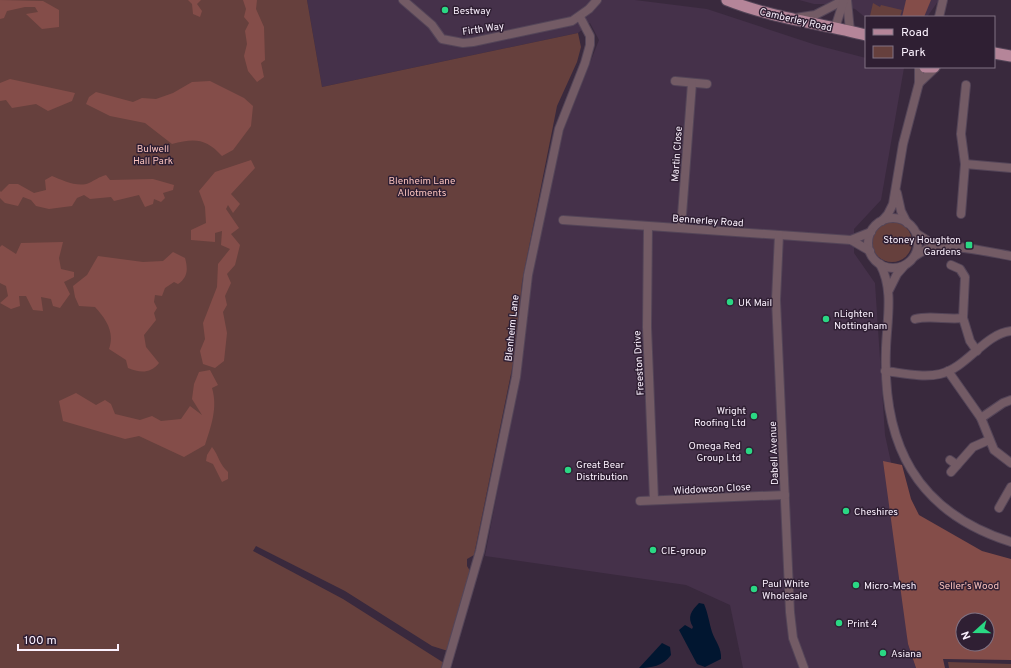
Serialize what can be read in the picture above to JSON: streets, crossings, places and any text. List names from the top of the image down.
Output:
{
  "streets": {
    "main road": ["Camberley Road"],
    "street": [
      "Firth Way",
      "Martin Close",
      "Bennerley Road",
      "Blenheim Lane",
      "Freeston Drive",
      "Dabell Avenue",
      "Widdowson Close"
    ]
  },
  "crossings": [
    ["Firth Way", "Blenheim Lane"],
    ["Martin Close", "Bennerley Road"],
    ["Bennerley Road", "Freeston Drive"],
    ["Bennerley Road", "Dabell Avenue"],
    ["Freeston Drive", "Widdowson Close"],
    ["Dabell Avenue", "Widdowson Close"]
  ],
  "parks": ["Bulwell Hall Park", "Blenheim Lane Allotments", "Seller's Wood"],
  "places": {
    "other": [
      "Bestway",
      "UK Mail",
      "nLighten Nottingham",
      "Wright Roofing Ltd",
      "Omega Red Group Ltd",
      "Great Bear Distribution",
      "Cheshires",
      "CIE-group",
      "Micro-Mesh",
      "Paul White Wholesale",
      "Print 4",
      "Asiana"
    ],
    "transit": ["Stoney Houghton Gardens"]
  },
  "legend": ["Road", "Park"],
  "scale_bar": "100 m",
  "north": "left"
}
